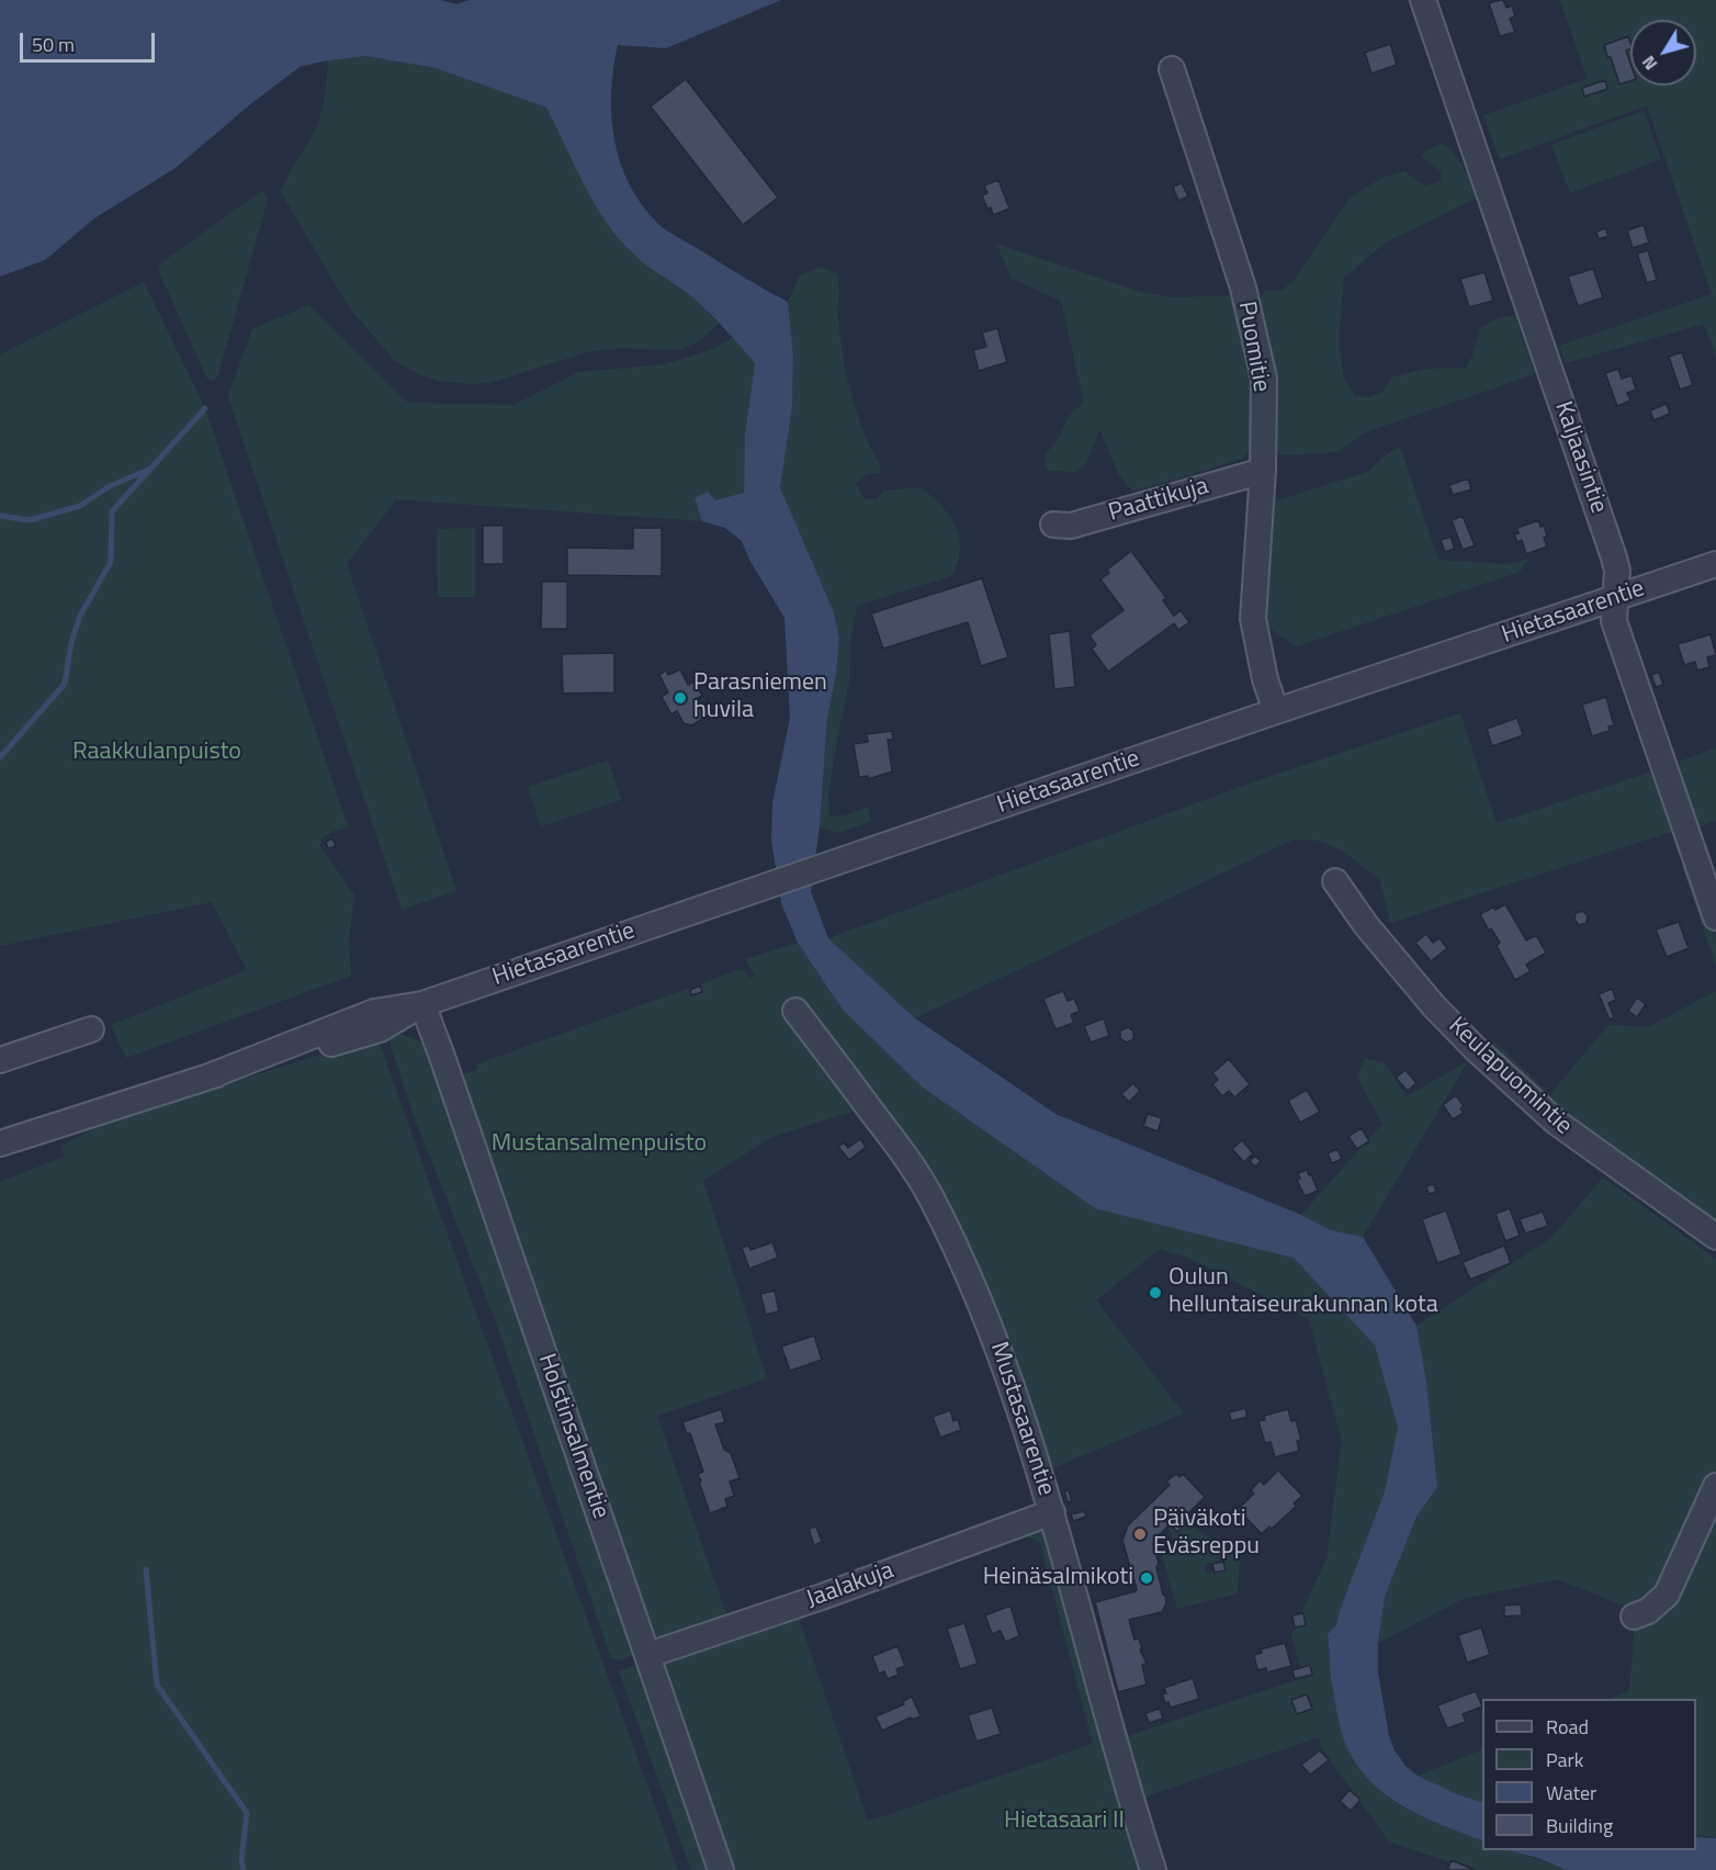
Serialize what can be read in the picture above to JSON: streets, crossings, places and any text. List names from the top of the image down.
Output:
{
  "streets": {
    "street": [
      "Puomitie",
      "Kaljaasintie",
      "Paattikuja",
      "Hietasaarentie",
      "Keulapuomintie",
      "Mustasaarentie",
      "Holstinsalmentie",
      "Jaalakuja"
    ]
  },
  "crossings": [
    ["Puomitie", "Paattikuja"],
    ["Puomitie", "Hietasaarentie"],
    ["Kaljaasintie", "Hietasaarentie"],
    ["Hietasaarentie", "Holstinsalmentie"],
    ["Mustasaarentie", "Jaalakuja"],
    ["Holstinsalmentie", "Jaalakuja"]
  ],
  "parks": ["Raakkulanpuisto", "Mustansalmenpuisto", "Hietasaari II"],
  "places": [
    "Parasniemen huvila",
    "Oulun helluntaiseurakunnan kota",
    "Päiväkoti Eväsreppu",
    "Heinäsalmikoti"
  ],
  "legend": [
    "Road",
    "Park",
    "Water",
    "Building"
  ],
  "scale_bar": "50 m",
  "north": "bottom left"
}
